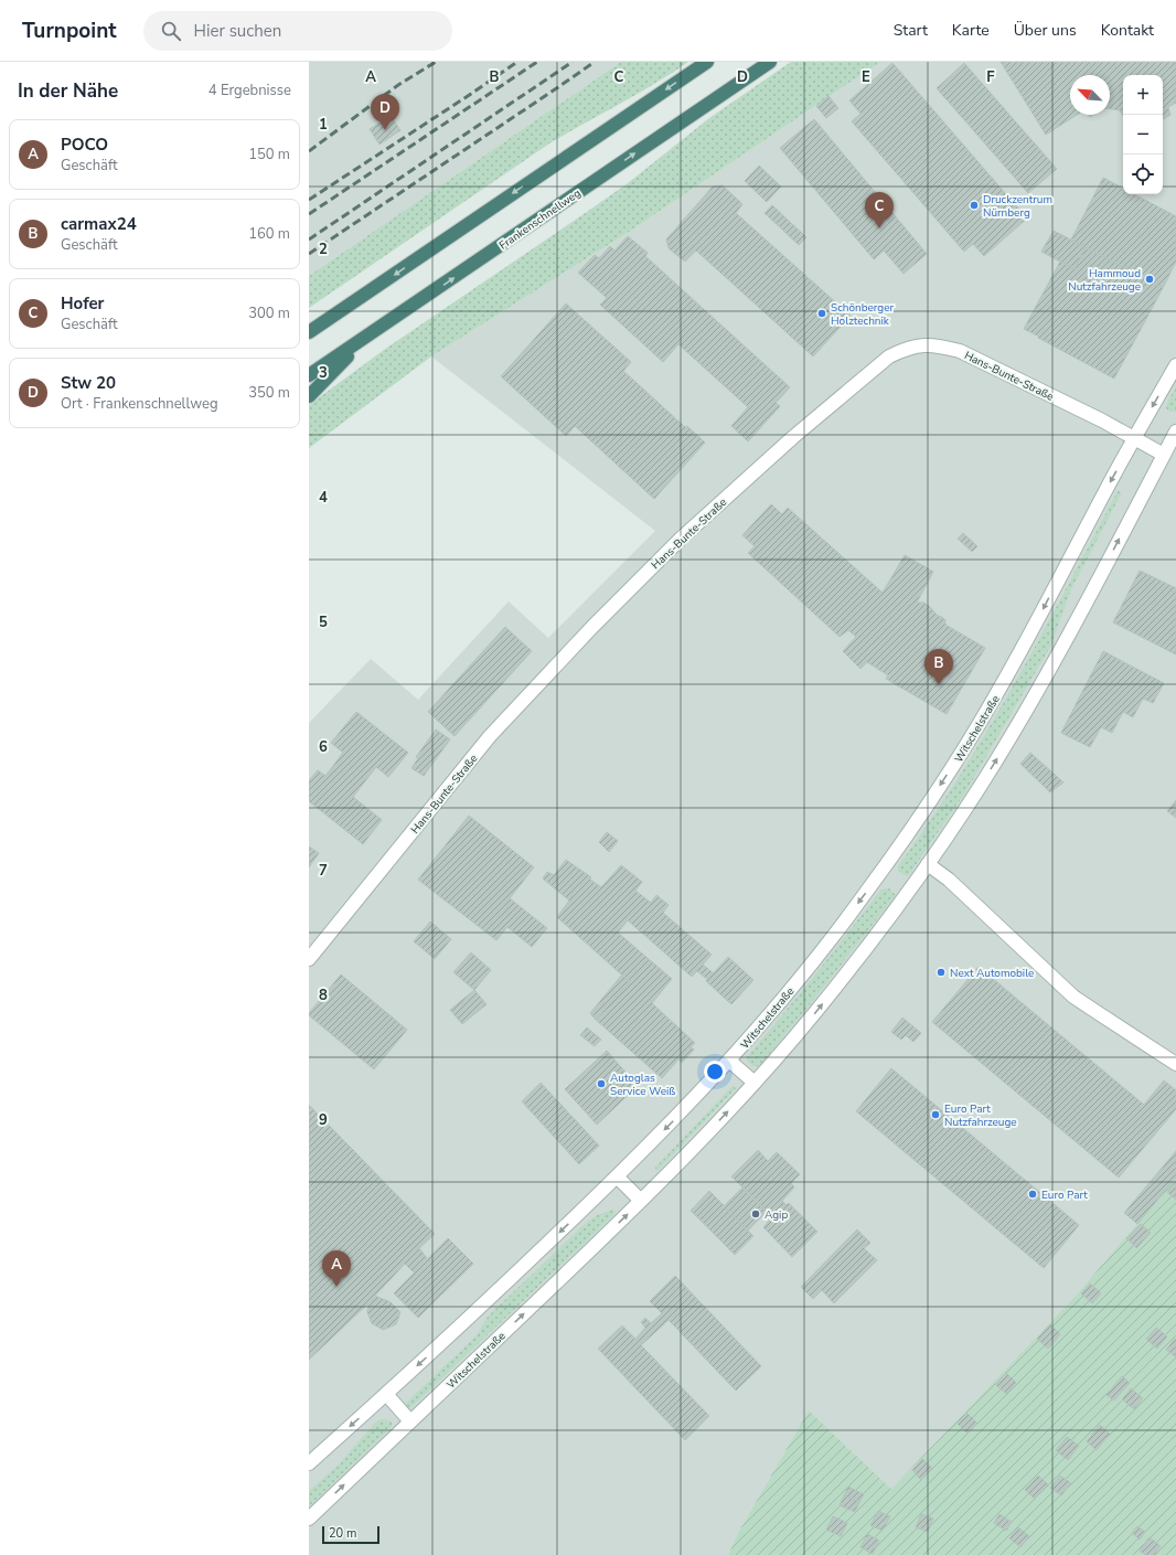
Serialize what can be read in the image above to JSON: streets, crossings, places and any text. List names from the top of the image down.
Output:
{
  "streets": {
    "highway": ["Frankenschnellweg"],
    "street": ["Hans-Bunte-Straße", "Witschelstraße"]
  },
  "crossings": [
    ["Hans-Bunte-Straße", "Witschelstraße"]
  ],
  "places": [
    "Druckzentrum Nürnberg",
    "Hammoud Nutzfahrzeuge",
    "Schönberger Holztechnik",
    "Next Automobile",
    "Autoglas Service Weiß",
    "Euro Part Nutzfahrzeuge",
    "Euro Part",
    "Agip"
  ],
  "scale_bar": "20 m",
  "north": "top left",
  "page": {
    "header": "Turnpoint",
    "search": "Hier suchen",
    "nav": [
      "Start",
      "Karte",
      "Über uns",
      "Kontakt"
    ],
    "heading": ["In der Nähe", "4 Ergebnisse"],
    "map_buttons": ["+", "−"],
    "pins": [
      "D",
      "C",
      "B",
      "A"
    ],
    "list": [
      {
        "mark": "A",
        "name": "POCO",
        "note": "Geschäft",
        "value": "150 m"
      },
      {
        "mark": "B",
        "name": "carmax24",
        "note": "Geschäft",
        "value": "160 m"
      },
      {
        "mark": "C",
        "name": "Hofer",
        "note": "Geschäft",
        "value": "300 m"
      },
      {
        "mark": "D",
        "name": "Stw 20",
        "note": "Ort · Frankenschnellweg",
        "value": "350 m"
      }
    ],
    "scale": "20 m"
  },
  "grid": {
    "columns": [
      "A",
      "B",
      "C",
      "D",
      "E",
      "F"
    ],
    "rows": [
      "1",
      "2",
      "3",
      "4",
      "5",
      "6",
      "7",
      "8",
      "9"
    ]
  }
}
